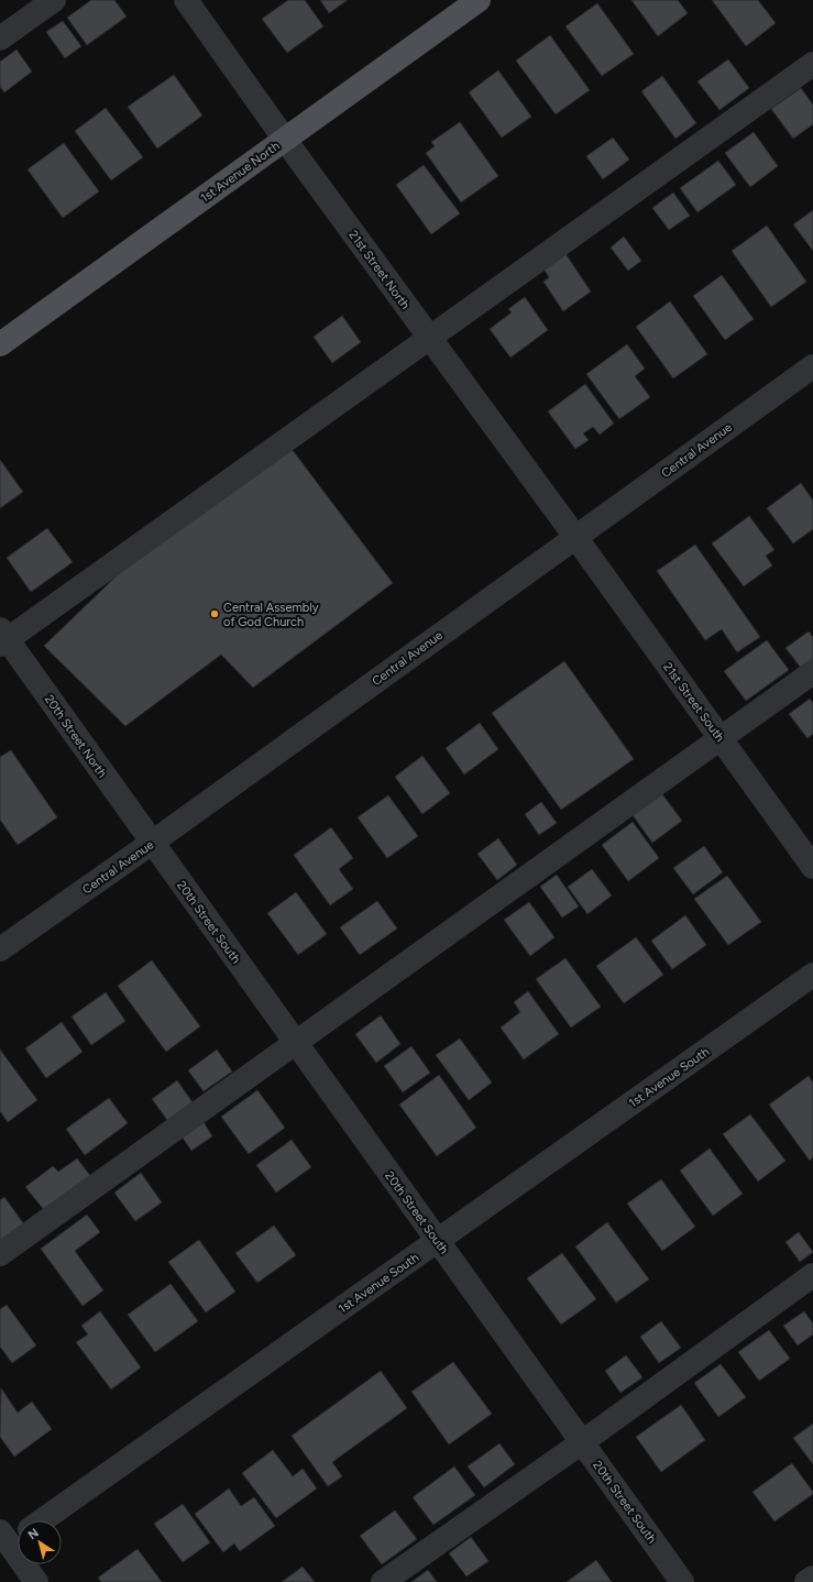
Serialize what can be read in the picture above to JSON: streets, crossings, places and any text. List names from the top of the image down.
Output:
{
  "streets": {
    "main road": ["1st Avenue North"],
    "street": [
      "21st Street North",
      "Central Avenue",
      "21st Street South",
      "20th Street North",
      "20th Street South",
      "1st Avenue South"
    ]
  },
  "crossings": [
    ["1st Avenue North", "21st Street North"],
    ["21st Street North", "Central Avenue"],
    ["21st Street North", "21st Street South"],
    ["Central Avenue", "21st Street South"],
    ["Central Avenue", "20th Street North"],
    ["Central Avenue", "20th Street South"],
    ["20th Street North", "20th Street South"],
    ["20th Street South", "1st Avenue South"]
  ],
  "places": ["Central Assembly of God Church"],
  "north": "top left"
}
